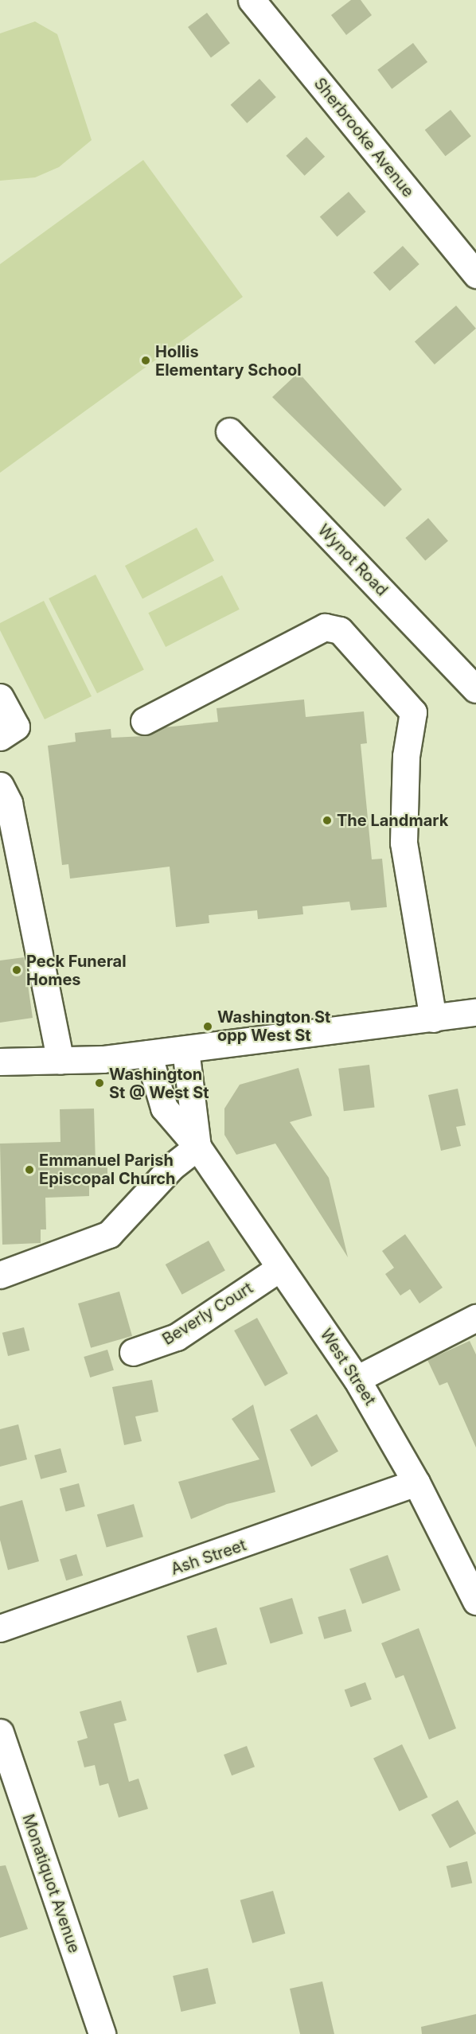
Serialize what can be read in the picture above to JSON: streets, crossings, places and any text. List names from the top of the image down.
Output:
{
  "streets": {
    "street": [
      "Sherbrooke Avenue",
      "Wynot Road",
      "Beverly Court",
      "West Street",
      "Ash Street",
      "Monatiquot Avenue"
    ]
  },
  "crossings": [
    ["Beverly Court", "West Street"],
    ["West Street", "Ash Street"]
  ],
  "places": [
    "Hollis Elementary School",
    "The Landmark",
    "Peck Funeral Homes",
    "Washington St opp West St",
    "Washington St @ West St",
    "Emmanuel Parish Episcopal Church"
  ]
}
